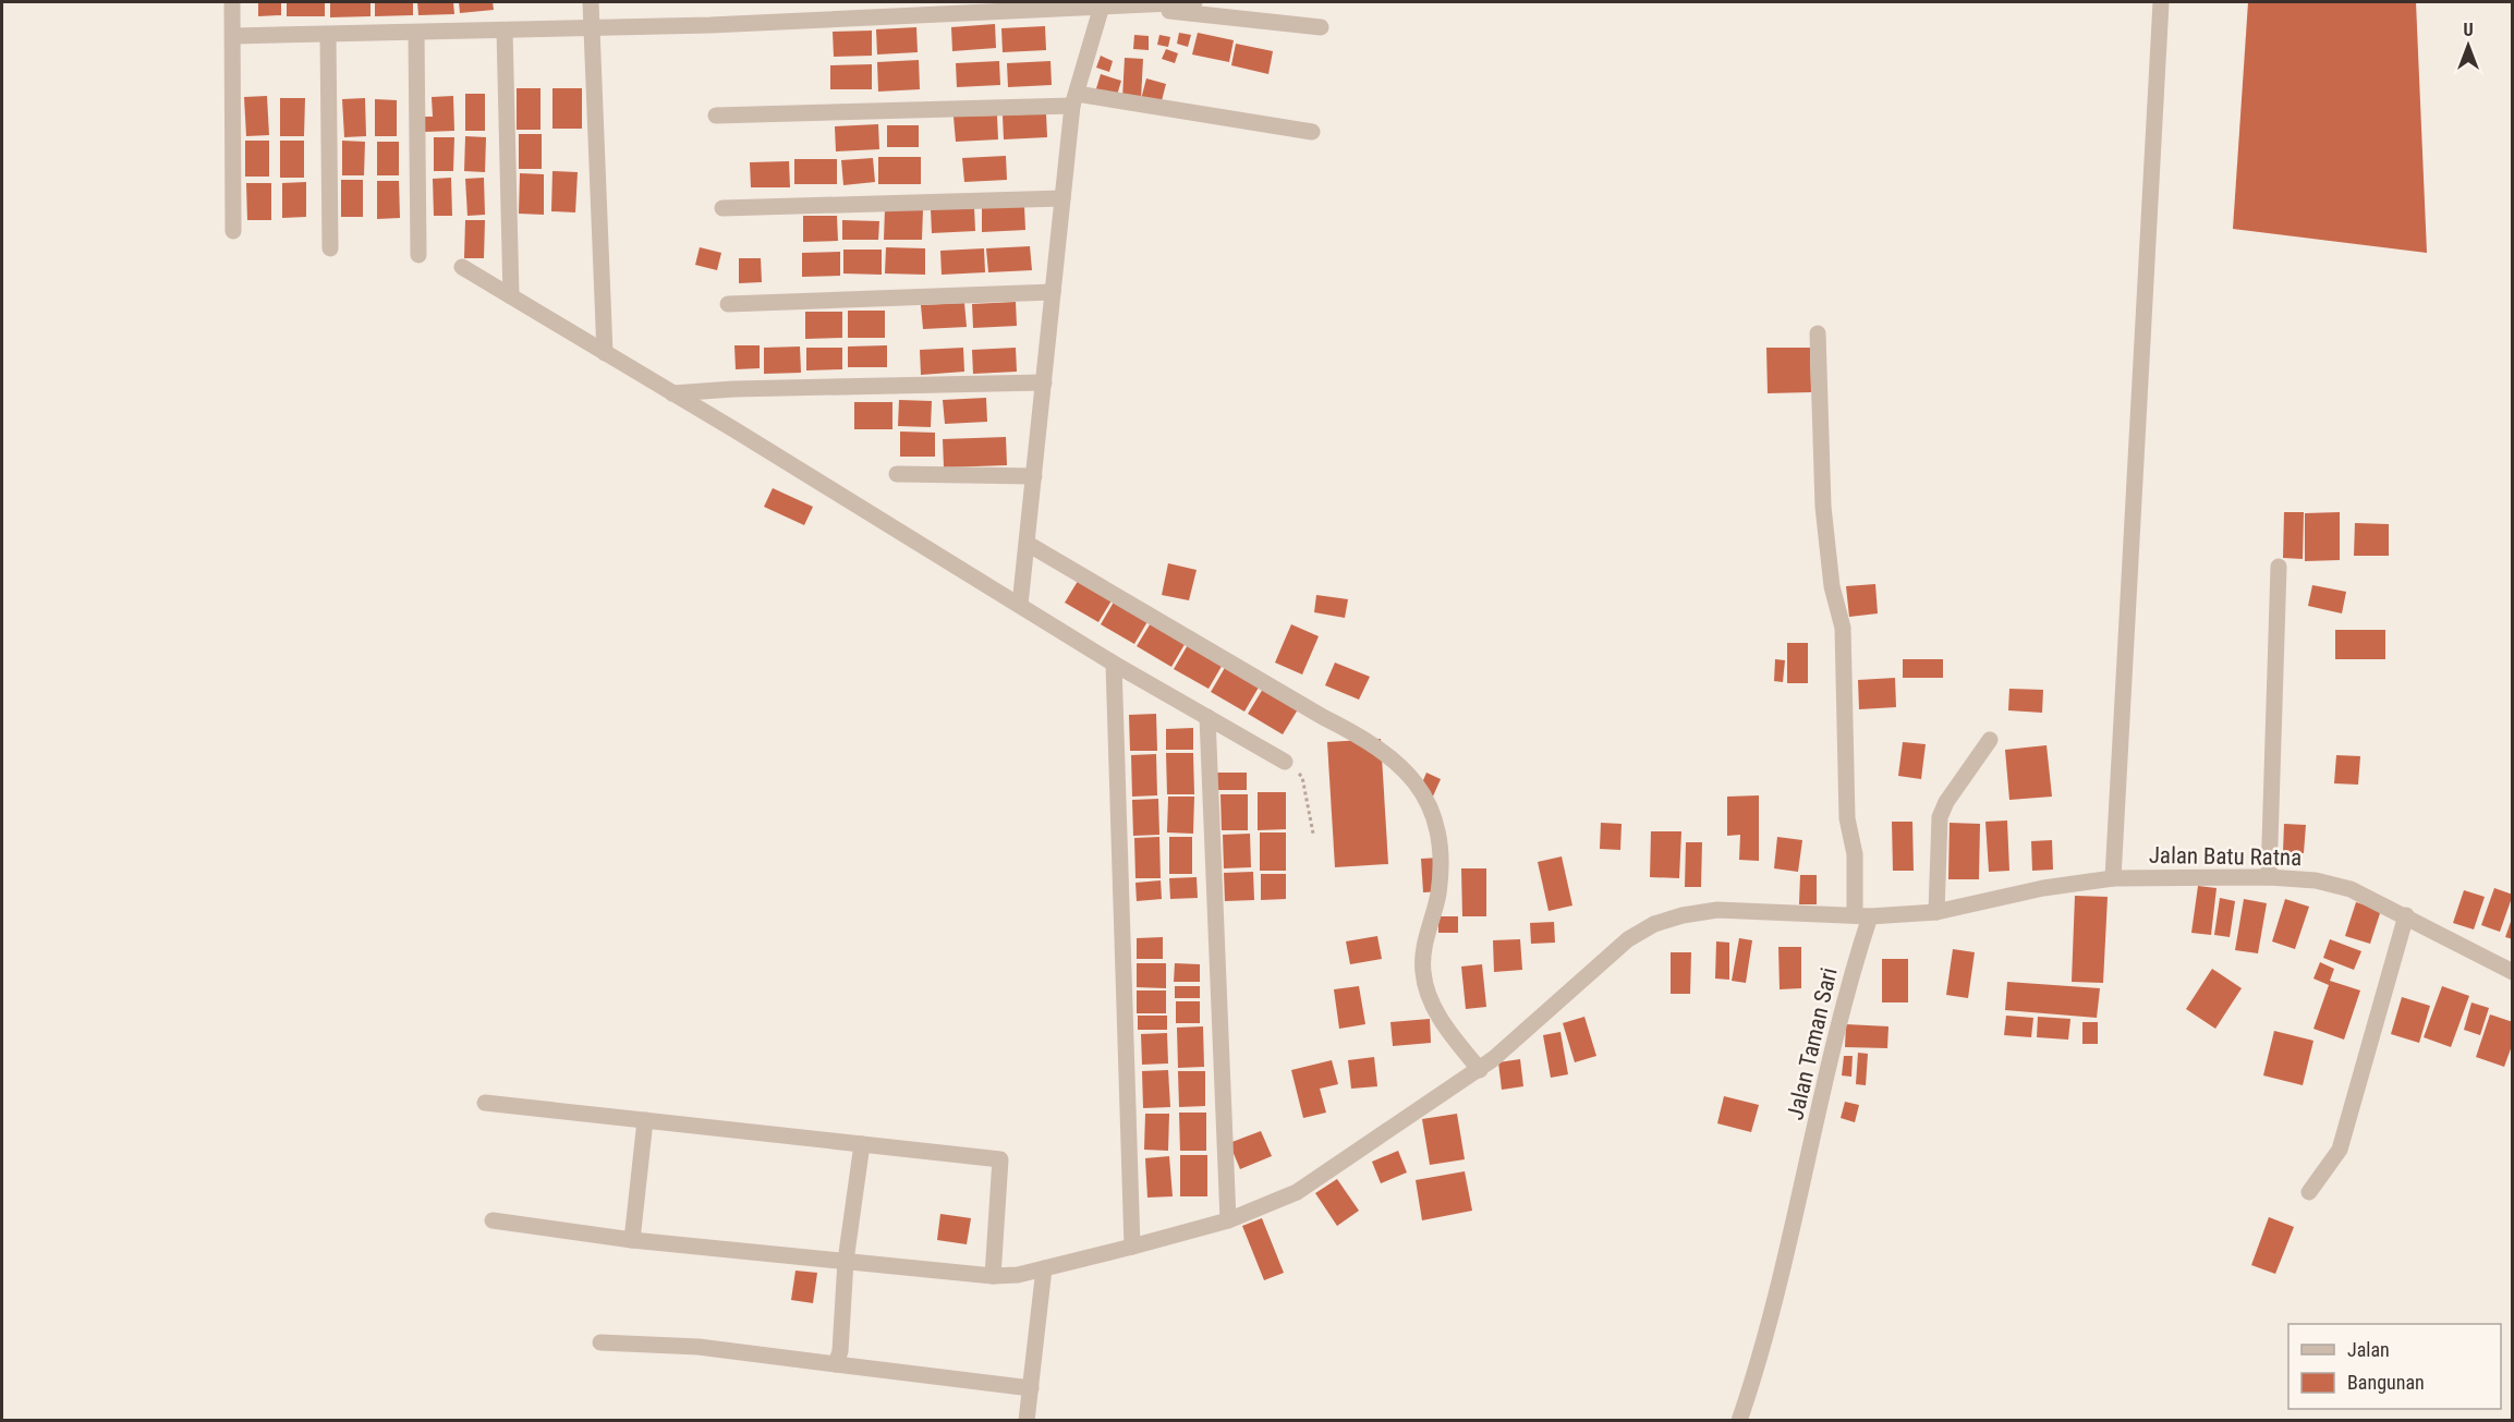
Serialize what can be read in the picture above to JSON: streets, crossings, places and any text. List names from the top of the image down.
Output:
{
  "streets": {
    "street": ["Jalan Batu Ratna", "Jalan Taman Sari"]
  },
  "legend": ["Jalan", "Bangunan"],
  "north": "top"
}
